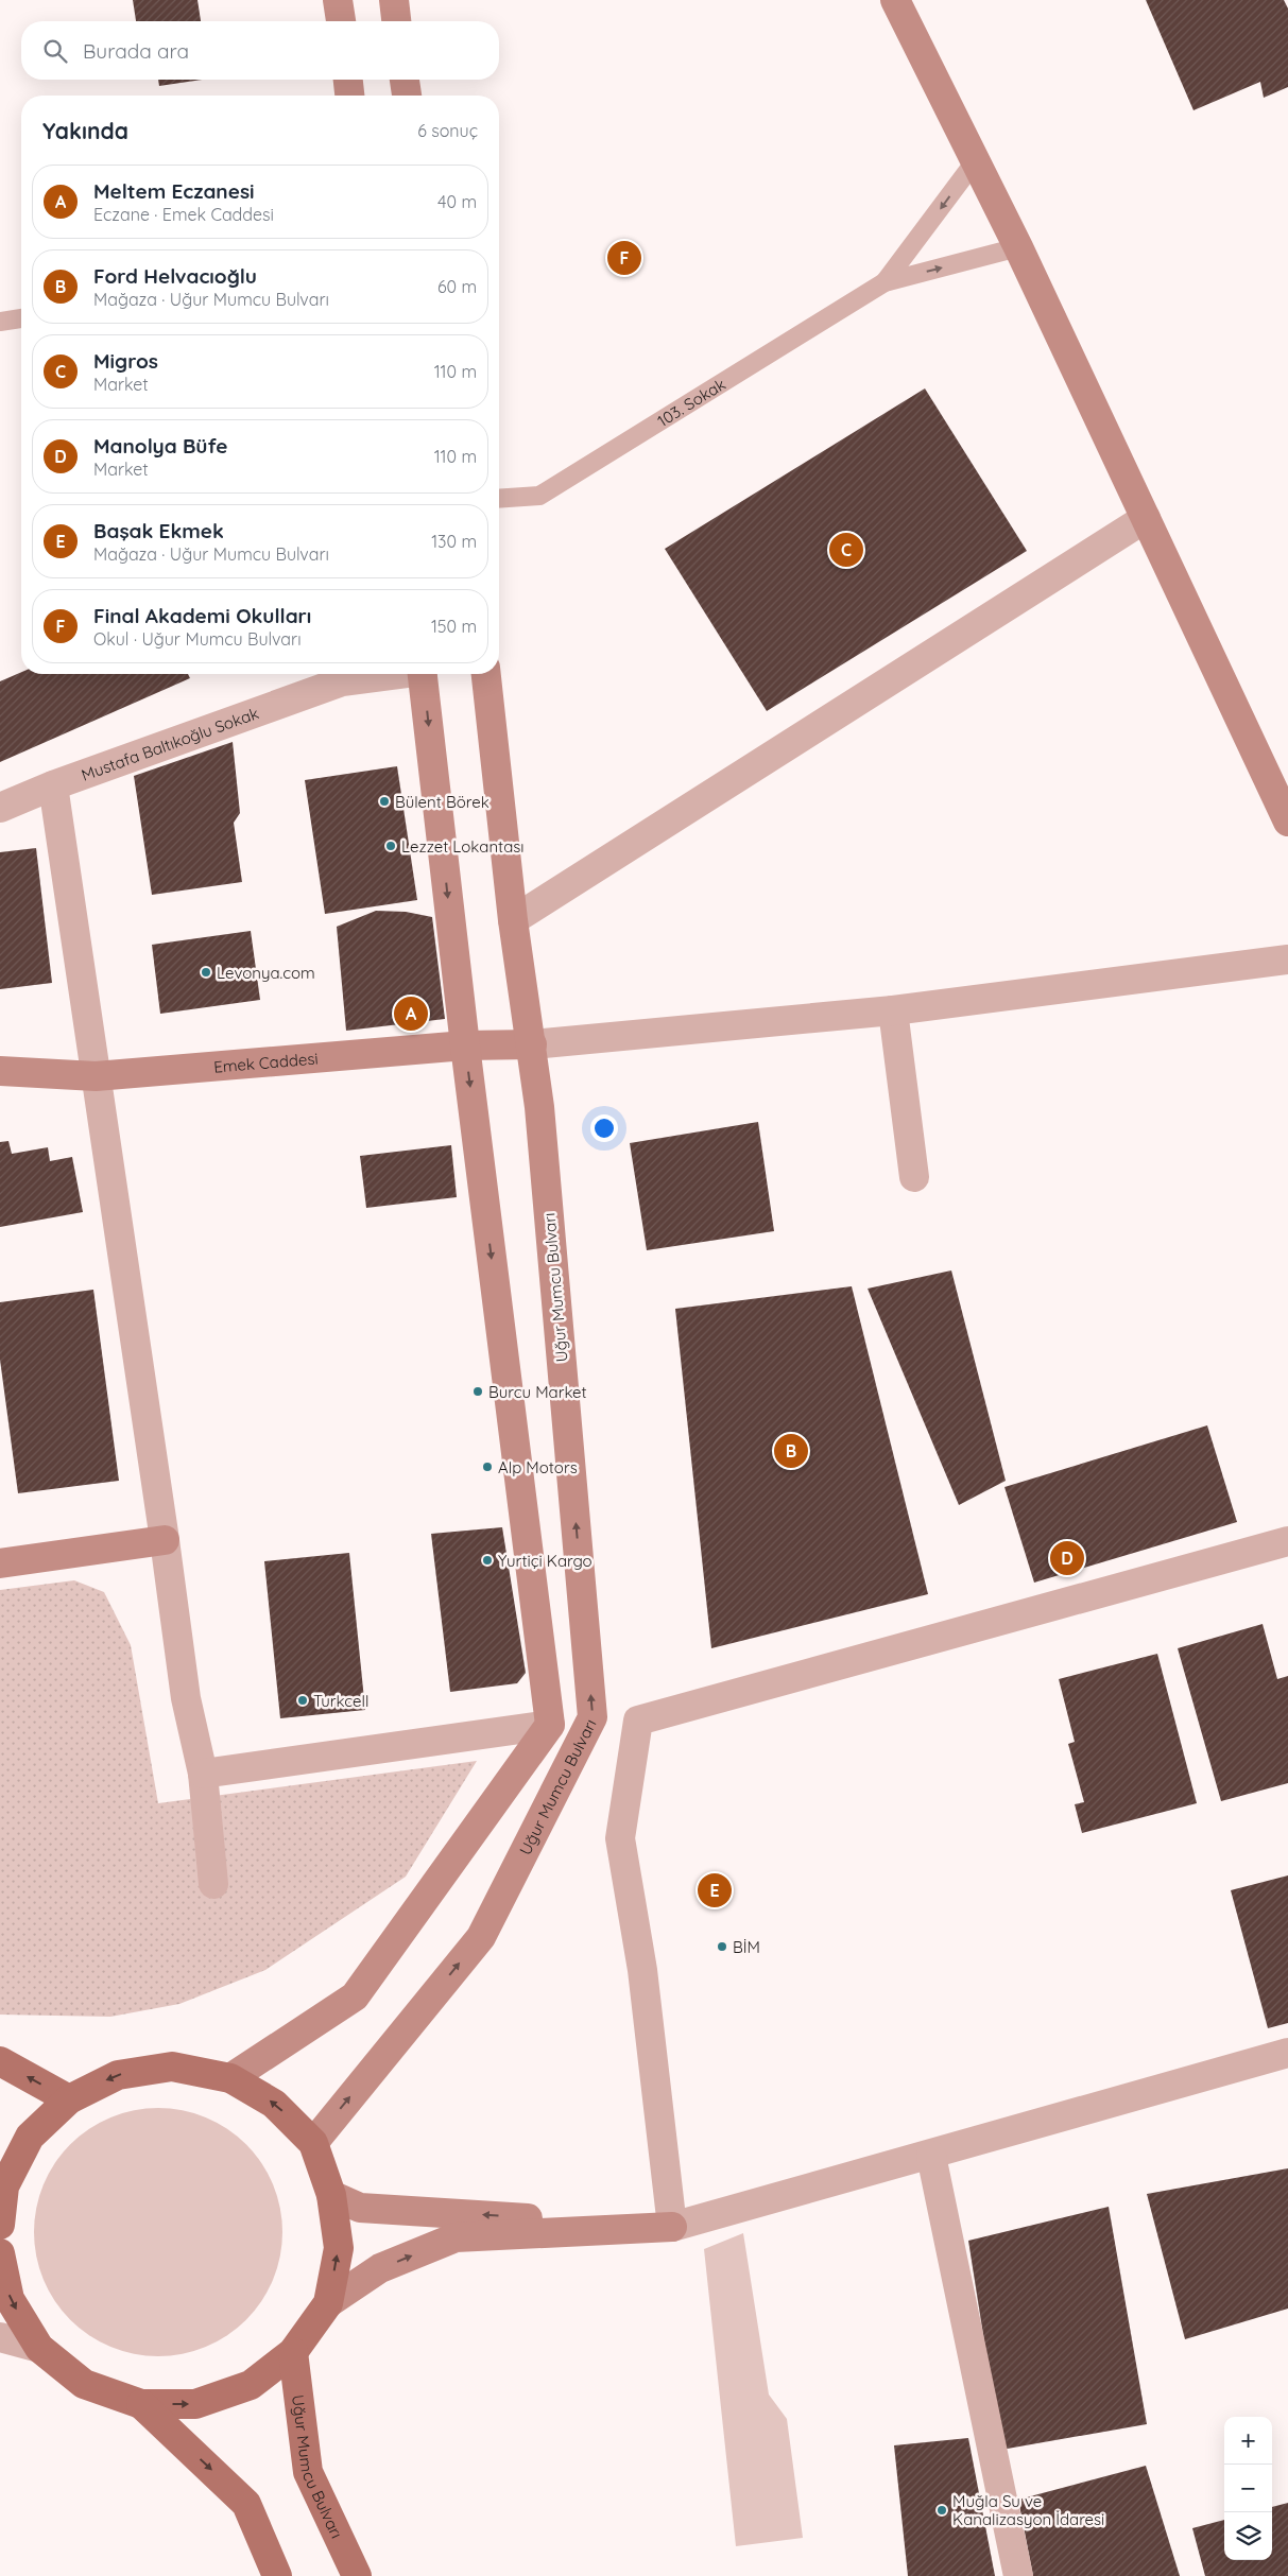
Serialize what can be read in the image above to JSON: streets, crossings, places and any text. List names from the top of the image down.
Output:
{
  "streets": {
    "main road": ["Emek Caddesi", "Uğur Mumcu Bulvarı"],
    "street": ["Mustafa Baltıkoğlu Sokak"],
    "lane": ["103. Sokak"]
  },
  "crossings": [
    ["Emek Caddesi", "Uğur Mumcu Bulvarı"]
  ],
  "places": [
    "Bülent Börek",
    "Lezzet Lokantası",
    "Levonya.com",
    "Burcu Market",
    "Alp Motors",
    "Yurtiçi Kargo",
    "Turkcell",
    "BİM",
    "Muğla Su ve Kanalizasyon İdaresi"
  ],
  "page": {
    "search": "Burada ara",
    "heading": ["Yakında", "6 sonuç"],
    "list": [
      {
        "mark": "A",
        "name": "Meltem Eczanesi",
        "note": "Eczane · Emek Caddesi",
        "value": "40 m"
      },
      {
        "mark": "B",
        "name": "Ford Helvacıoğlu",
        "note": "Mağaza · Uğur Mumcu Bulvarı",
        "value": "60 m"
      },
      {
        "mark": "C",
        "name": "Migros",
        "note": "Market",
        "value": "110 m"
      },
      {
        "mark": "D",
        "name": "Manolya Büfe",
        "note": "Market",
        "value": "110 m"
      },
      {
        "mark": "E",
        "name": "Başak Ekmek",
        "note": "Mağaza · Uğur Mumcu Bulvarı",
        "value": "130 m"
      },
      {
        "mark": "F",
        "name": "Final Akademi Okulları",
        "note": "Okul · Uğur Mumcu Bulvarı",
        "value": "150 m"
      }
    ],
    "pins": [
      "F",
      "C",
      "A",
      "B",
      "D",
      "E"
    ],
    "map_buttons": ["+", "−"]
  }
}
